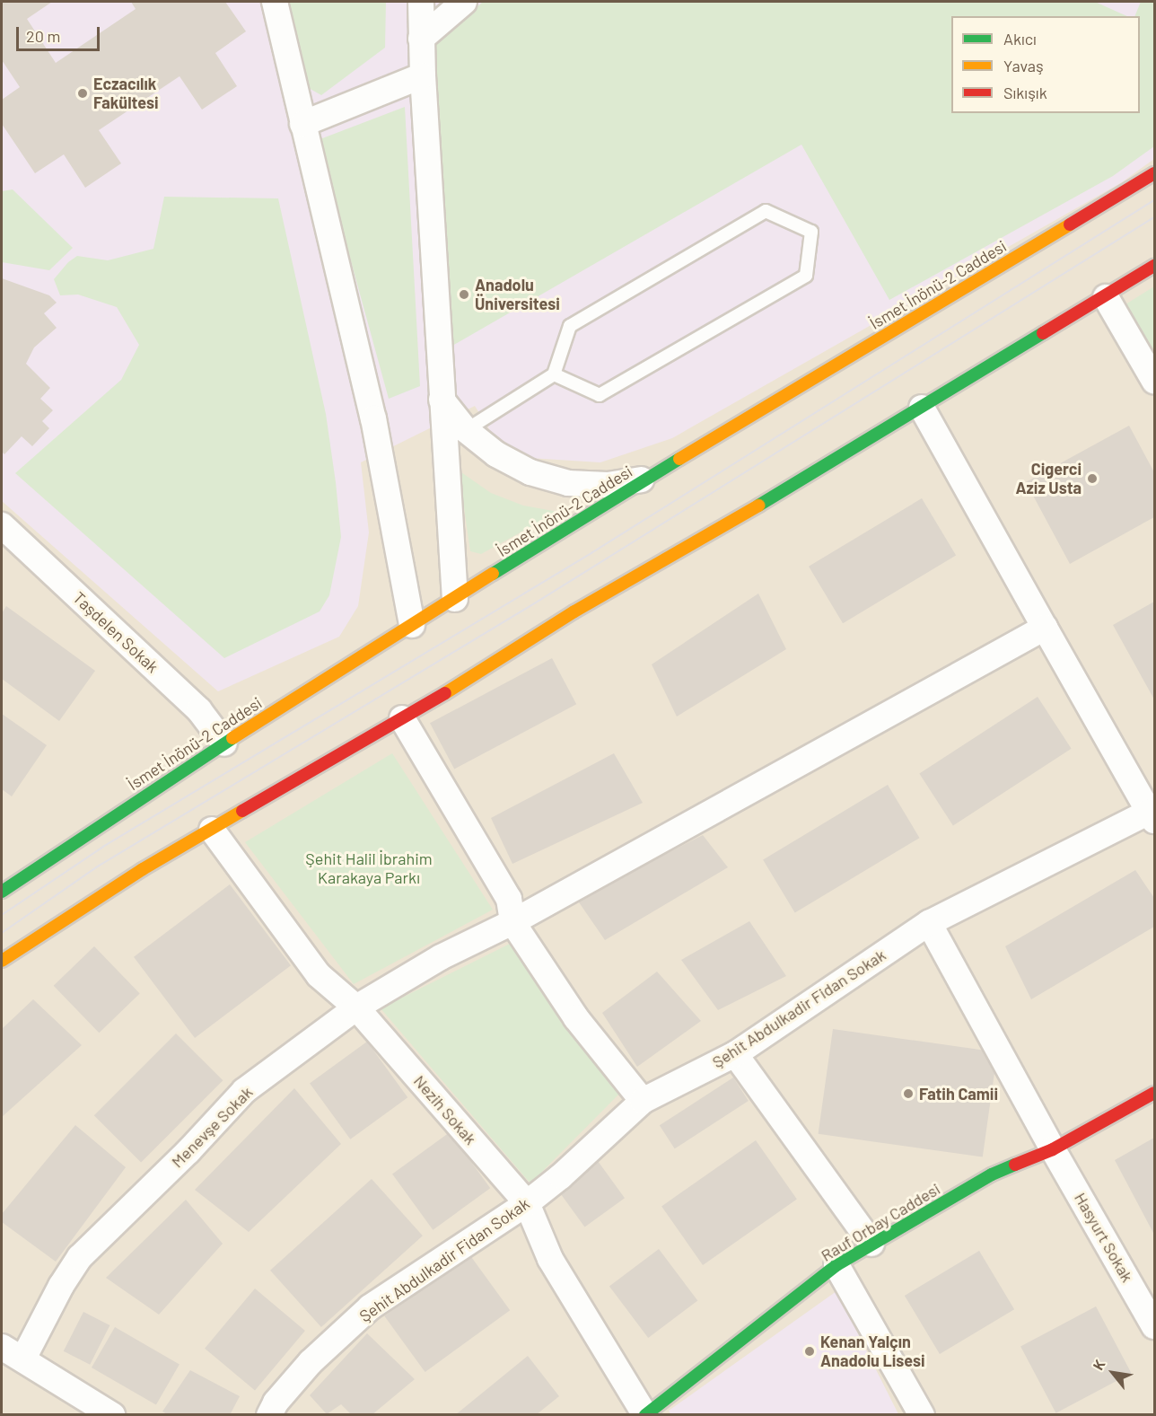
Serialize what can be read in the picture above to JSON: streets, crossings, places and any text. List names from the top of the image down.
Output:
{
  "streets": {
    "main road": ["İsmet İnönü-2 Caddesi", "Rauf Orbay Caddesi"],
    "street": [
      "Taşdelen Sokak",
      "Şehit Abdulkadir Fidan Sokak",
      "Nezih Sokak",
      "Menevşe Sokak",
      "Hasyurt Sokak"
    ]
  },
  "crossings": [
    ["İsmet İnönü-2 Caddesi", "Taşdelen Sokak"],
    ["Şehit Abdulkadir Fidan Sokak", "Nezih Sokak"],
    ["Şehit Abdulkadir Fidan Sokak", "Hasyurt Sokak"],
    ["Nezih Sokak", "Menevşe Sokak"],
    ["Nezih Sokak", "Rauf Orbay Caddesi"],
    ["Rauf Orbay Caddesi", "Hasyurt Sokak"]
  ],
  "parks": ["Şehit Halil İbrahim Karakaya Parkı"],
  "places": [
    "Eczacılık Fakültesi",
    "Anadolu Üniversitesi",
    "Cigerci Aziz Usta",
    "Fatih Camii",
    "Kenan Yalçın Anadolu Lisesi"
  ],
  "legend": ["Akıcı", "Yavaş", "Sıkışık"],
  "scale_bar": "20 m",
  "north": "top left"
}
